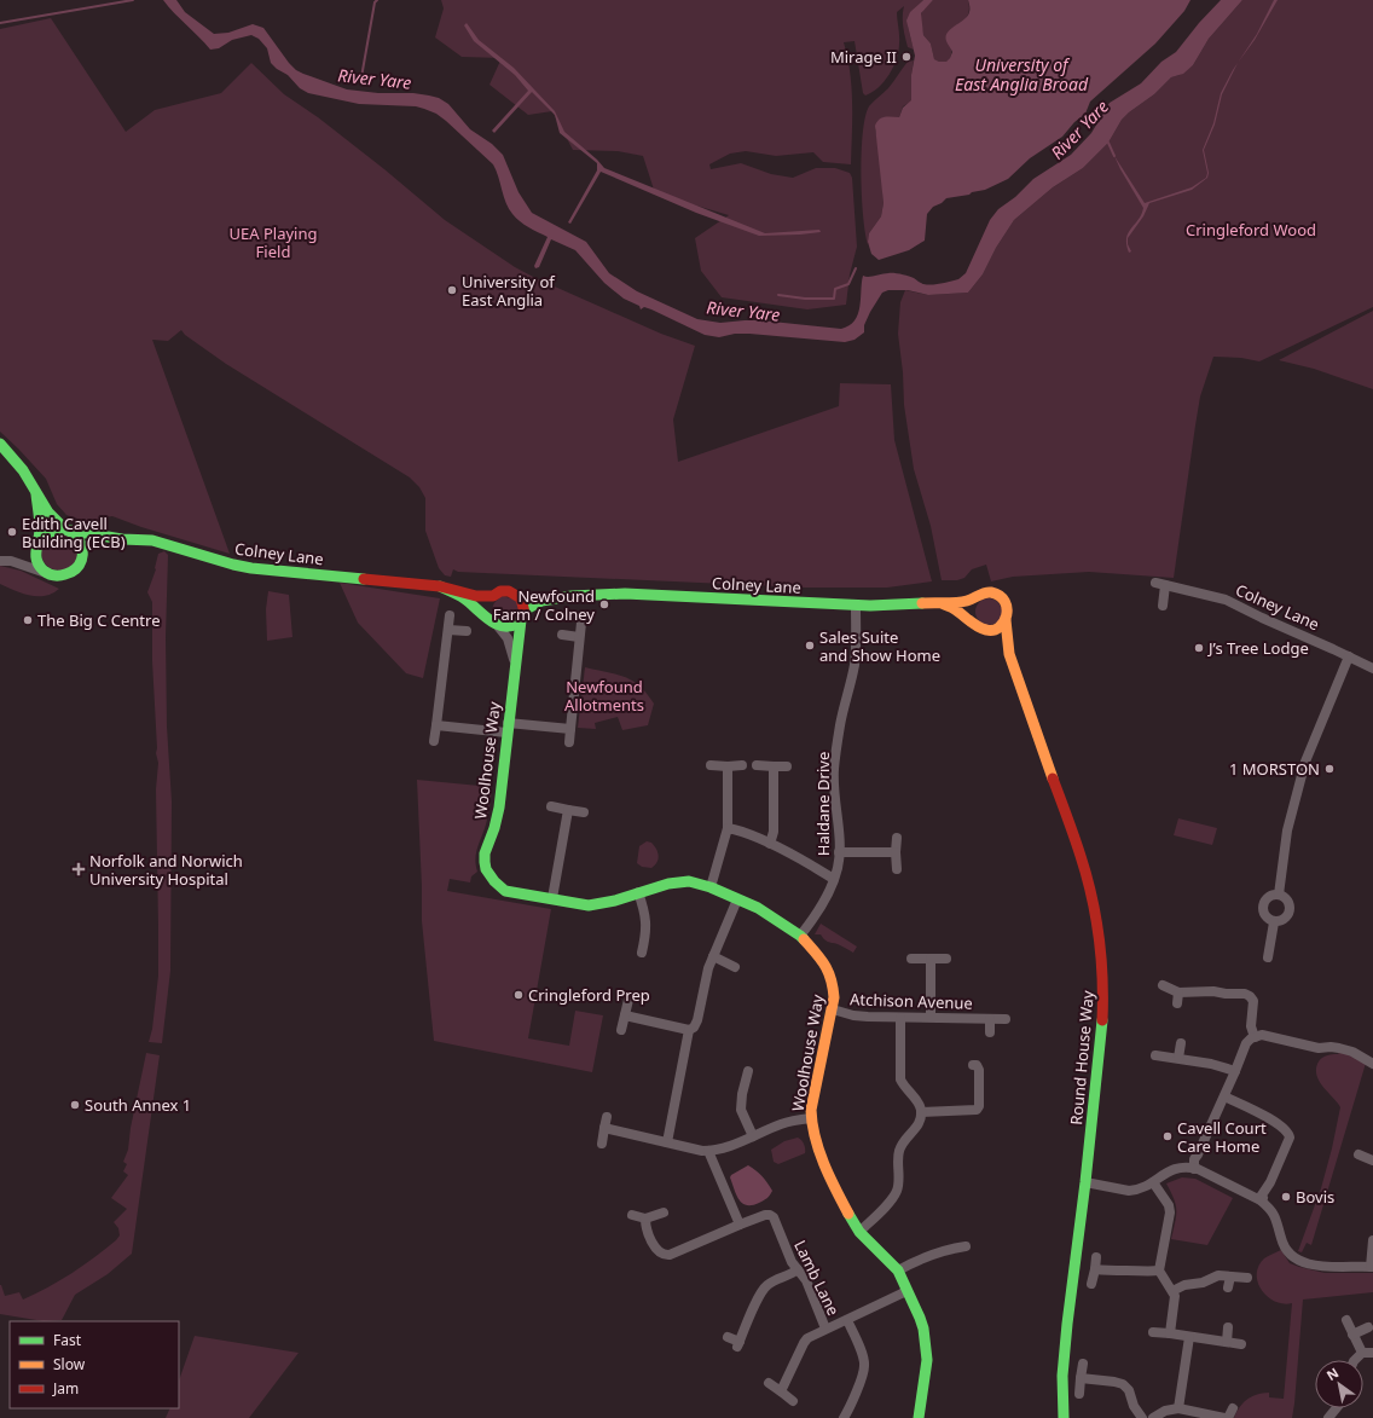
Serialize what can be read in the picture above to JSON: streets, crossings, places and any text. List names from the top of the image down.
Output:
{
  "streets": {
    "street": [
      "Colney Lane",
      "Woolhouse Way",
      "Haldane Drive",
      "Atchison Avenue",
      "Round House Way",
      "Lamb Lane"
    ]
  },
  "crossings": [
    ["Colney Lane", "Woolhouse Way"],
    ["Colney Lane", "Haldane Drive"],
    ["Colney Lane", "Round House Way"],
    ["Woolhouse Way", "Haldane Drive"],
    ["Woolhouse Way", "Atchison Avenue"],
    ["Woolhouse Way", "Lamb Lane"]
  ],
  "water": ["University of East Anglia Broad", "River Yare"],
  "parks": ["Cringleford Wood", "UEA Playing Field", "Newfound Allotments"],
  "places": {
    "other": [
      "Mirage II",
      "University of East Anglia",
      "Edith Cavell Building (ECB)",
      "Newfound Farm / Colney",
      "The Big C Centre",
      "Sales Suite and Show Home",
      "J’s Tree Lodge",
      "1 MORSTON",
      "Cringleford Prep",
      "South Annex 1",
      "Cavell Court Care Home",
      "Bovis"
    ],
    "health": ["Norfolk and Norwich University Hospital"]
  },
  "legend": ["Fast", "Slow", "Jam"],
  "north": "top left"
}
